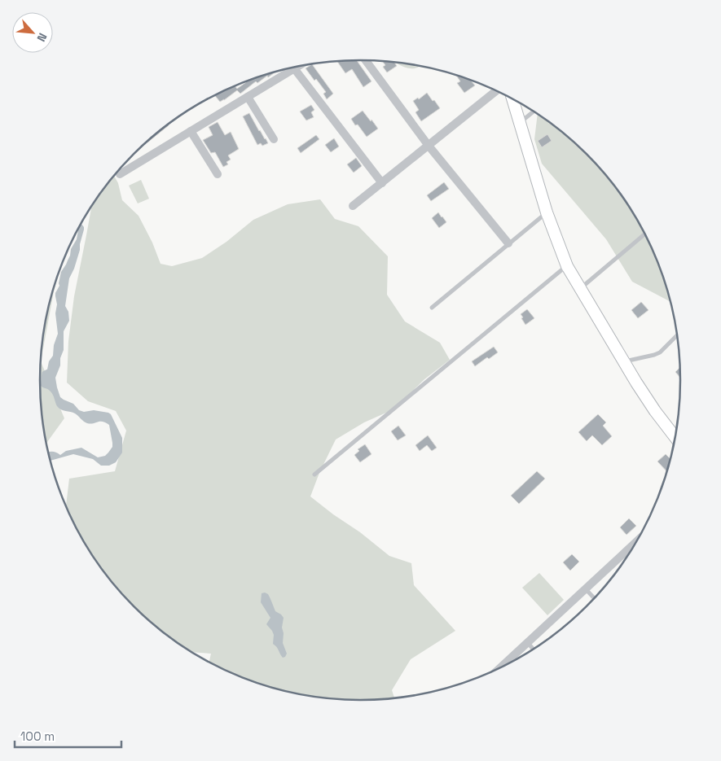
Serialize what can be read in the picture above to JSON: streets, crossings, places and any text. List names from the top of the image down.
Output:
{
  "scale_bar": "100 m",
  "north": "bottom right"
}
